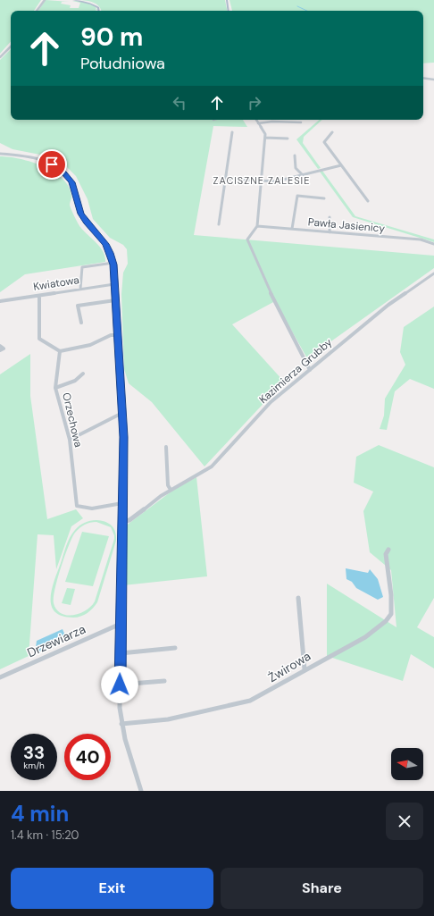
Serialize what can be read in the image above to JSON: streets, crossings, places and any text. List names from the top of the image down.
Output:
{
  "streets": {
    "street": [
      "Pawła Jasienicy",
      "Kwiatowa",
      "Kazimierza Grubby",
      "Orzechowa",
      "Drzewiarza",
      "Żwirowa"
    ]
  },
  "districts": ["ZACISZNE ZALESIE"],
  "north": "left",
  "page": {
    "turn": ["90 m", "Południowa"],
    "speed": "33 km/h",
    "limit": "40",
    "heading": ["4 min", "1.4 km · 15:20"],
    "buttons": ["Exit", "Share"]
  }
}
